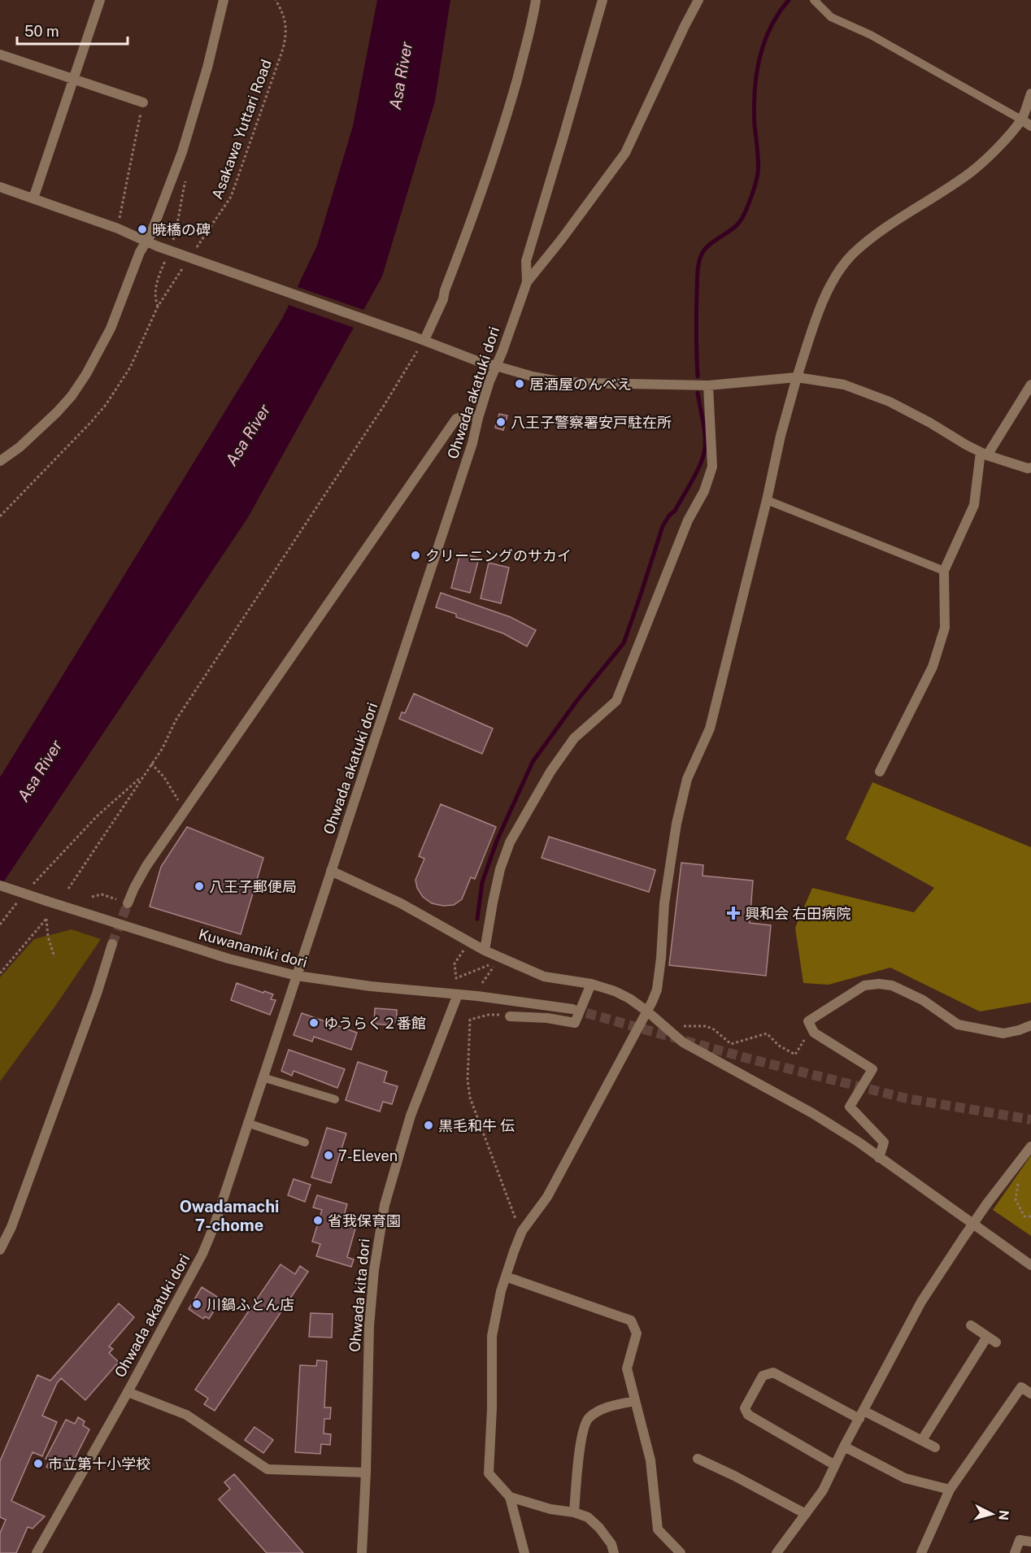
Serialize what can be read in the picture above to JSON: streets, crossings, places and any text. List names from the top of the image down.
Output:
{
  "streets": {
    "street": ["Ohwada akatuki dori", "Kuwanamiki dori", "Ohwada kita dori"],
    "path": ["Asakawa Yuttari Road"]
  },
  "crossings": [
    ["Ohwada akatuki dori", "Kuwanamiki dori"],
    ["Kuwanamiki dori", "Ohwada kita dori"]
  ],
  "districts": ["Owadamachi 7-chome"],
  "water": ["Asa River"],
  "places": {
    "other": [
      "暁橋の碑",
      "居酒屋のんべえ",
      "八王子警察署安戸駐在所",
      "クリーニングのサカイ",
      "八王子郵便局",
      "ゆうらく２番館",
      "黒毛和牛 伝",
      "7-Eleven",
      "省我保育園",
      "川鍋ふとん店",
      "市立第十小学校"
    ],
    "health": ["興和会 右田病院"]
  },
  "scale_bar": "50 m",
  "north": "right"
}
